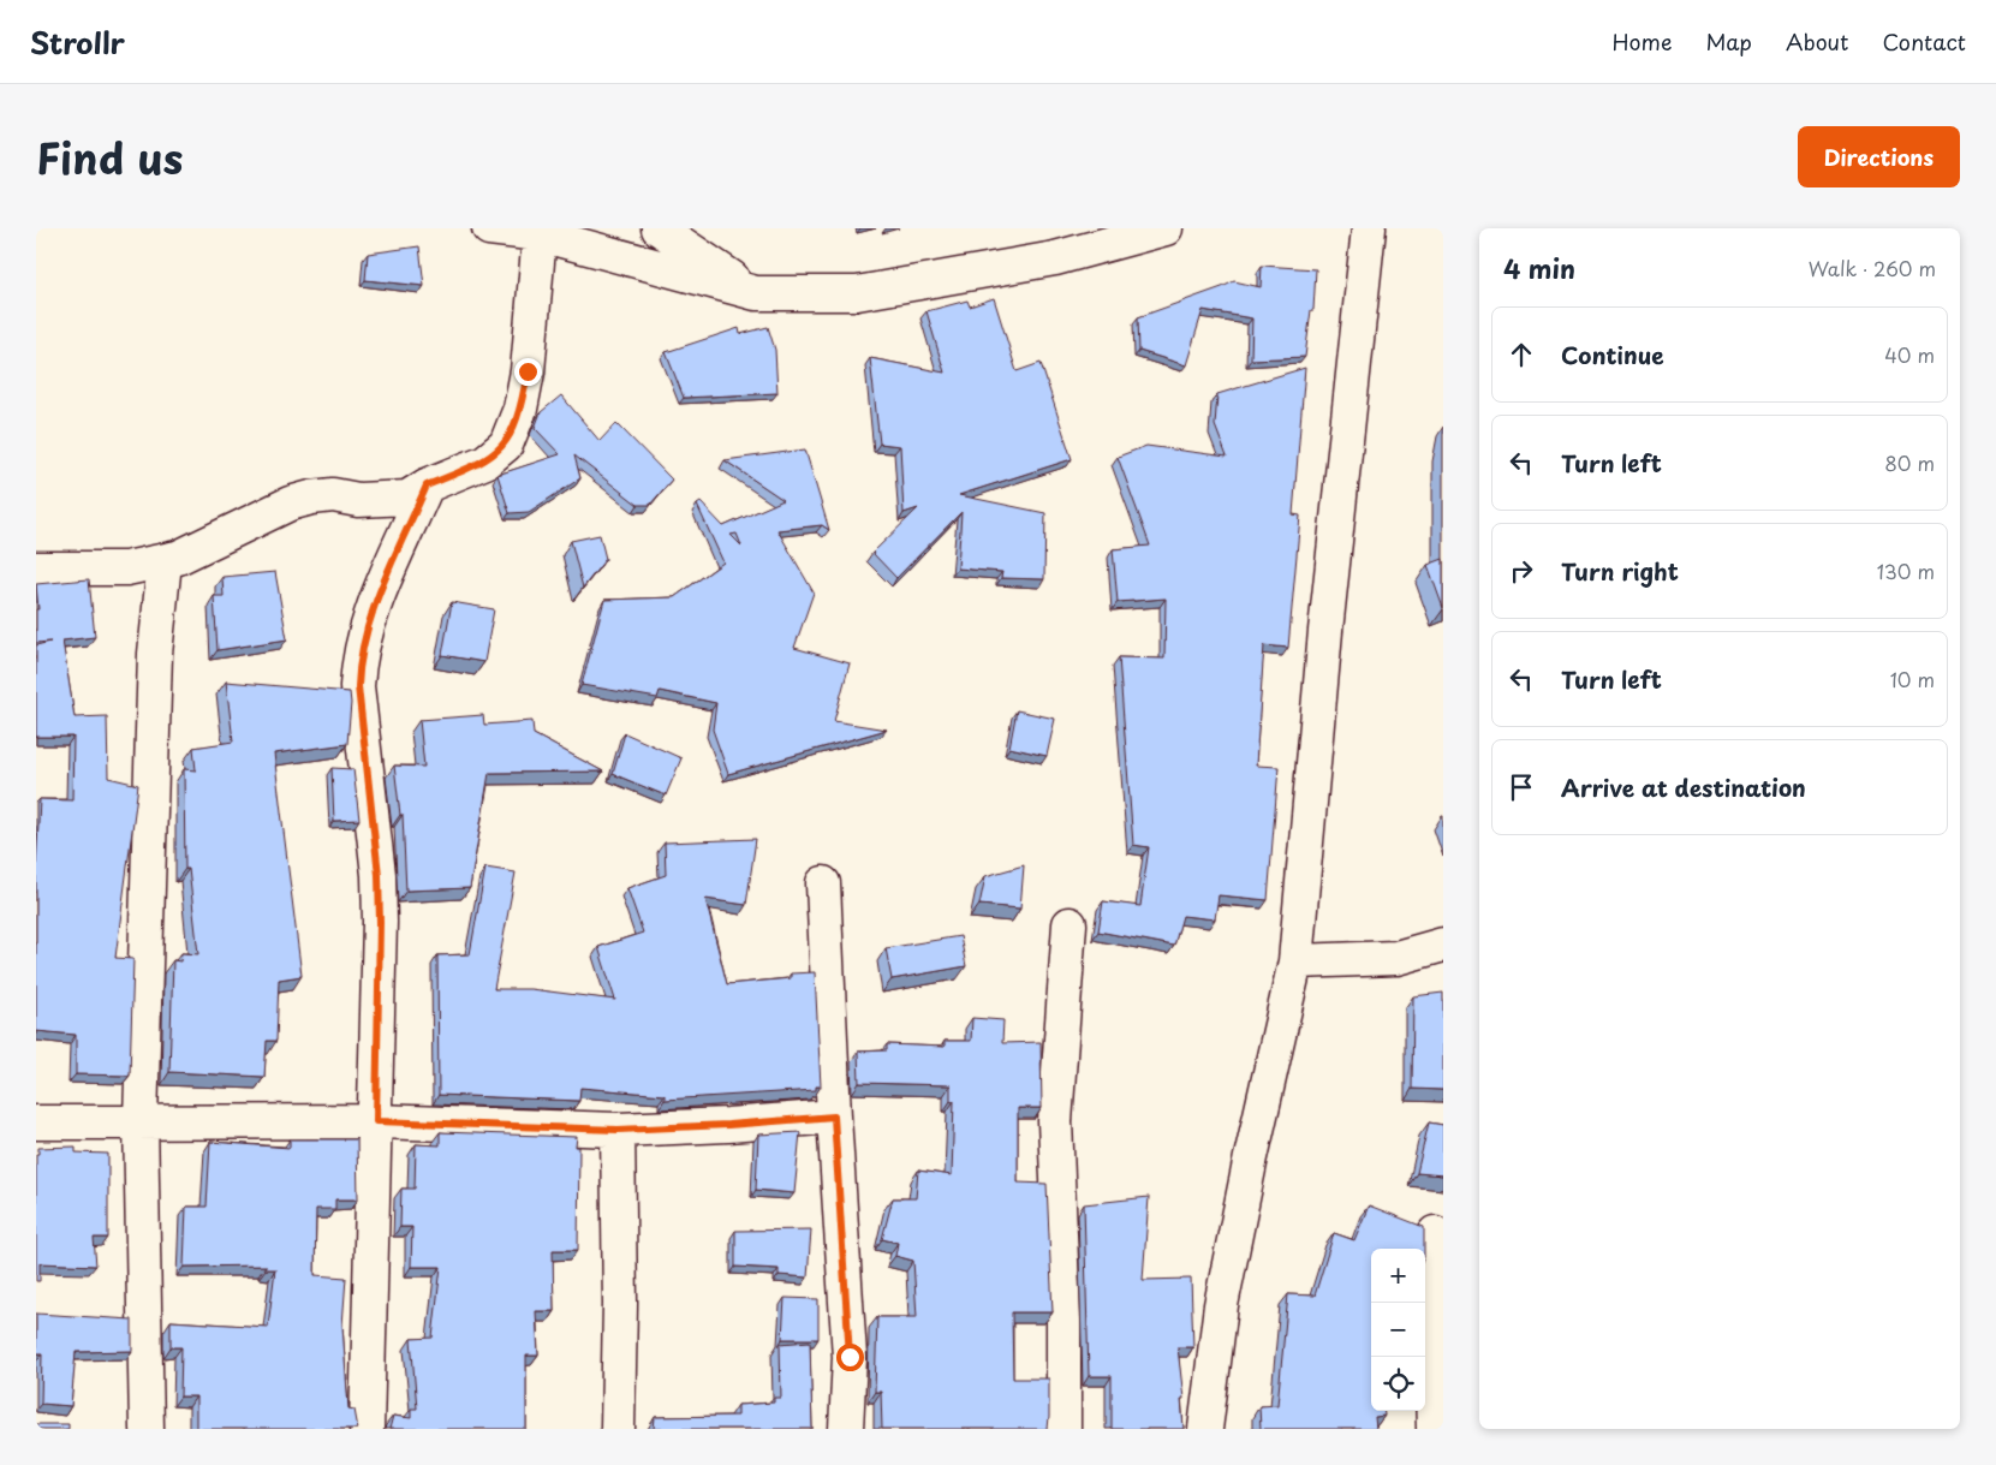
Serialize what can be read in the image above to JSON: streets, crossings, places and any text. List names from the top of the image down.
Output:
{
  "page": {
    "header": "Strollr",
    "nav": [
      "Home",
      "Map",
      "About",
      "Contact"
    ],
    "title": "Find us",
    "buttons": "Directions",
    "heading": ["4 min", "Walk · 260 m"],
    "list": [
      ["Continue", "40 m"],
      ["Turn left", "80 m"],
      ["Turn right", "130 m"],
      ["Turn left", "10 m"],
      "Arrive at destination"
    ],
    "map_buttons": ["+", "−"]
  }
}
